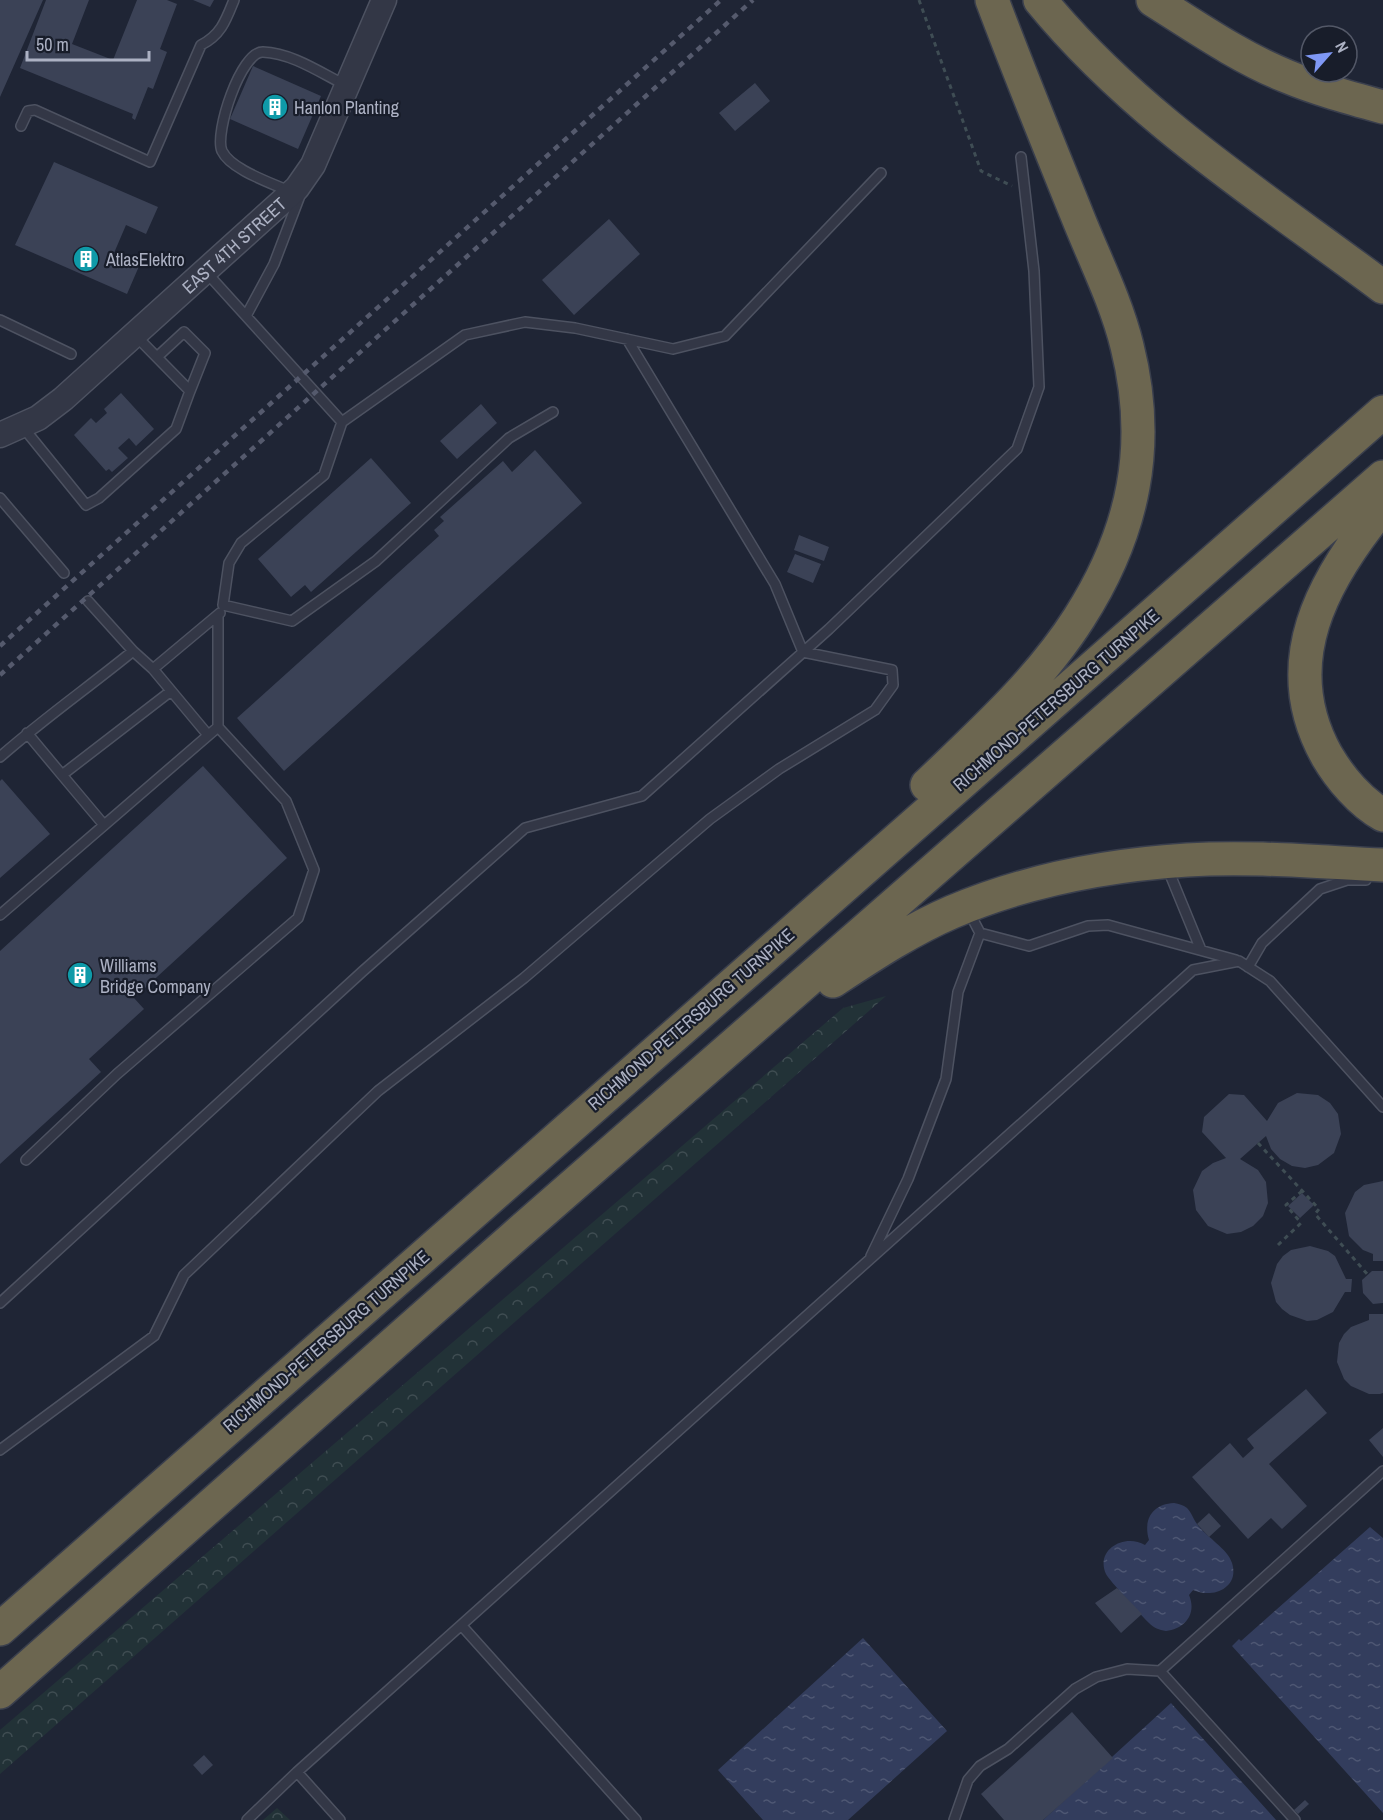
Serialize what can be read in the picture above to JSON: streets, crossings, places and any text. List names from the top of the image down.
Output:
{
  "streets": {
    "highway": ["RICHMOND-PETERSBURG TURNPIKE"],
    "street": ["EAST 4TH STREET"]
  },
  "places": {
    "building": ["Hanlon Planting", "AtlasElektro", "Williams Bridge Company"]
  },
  "scale_bar": "50 m",
  "north": "top right"
}
